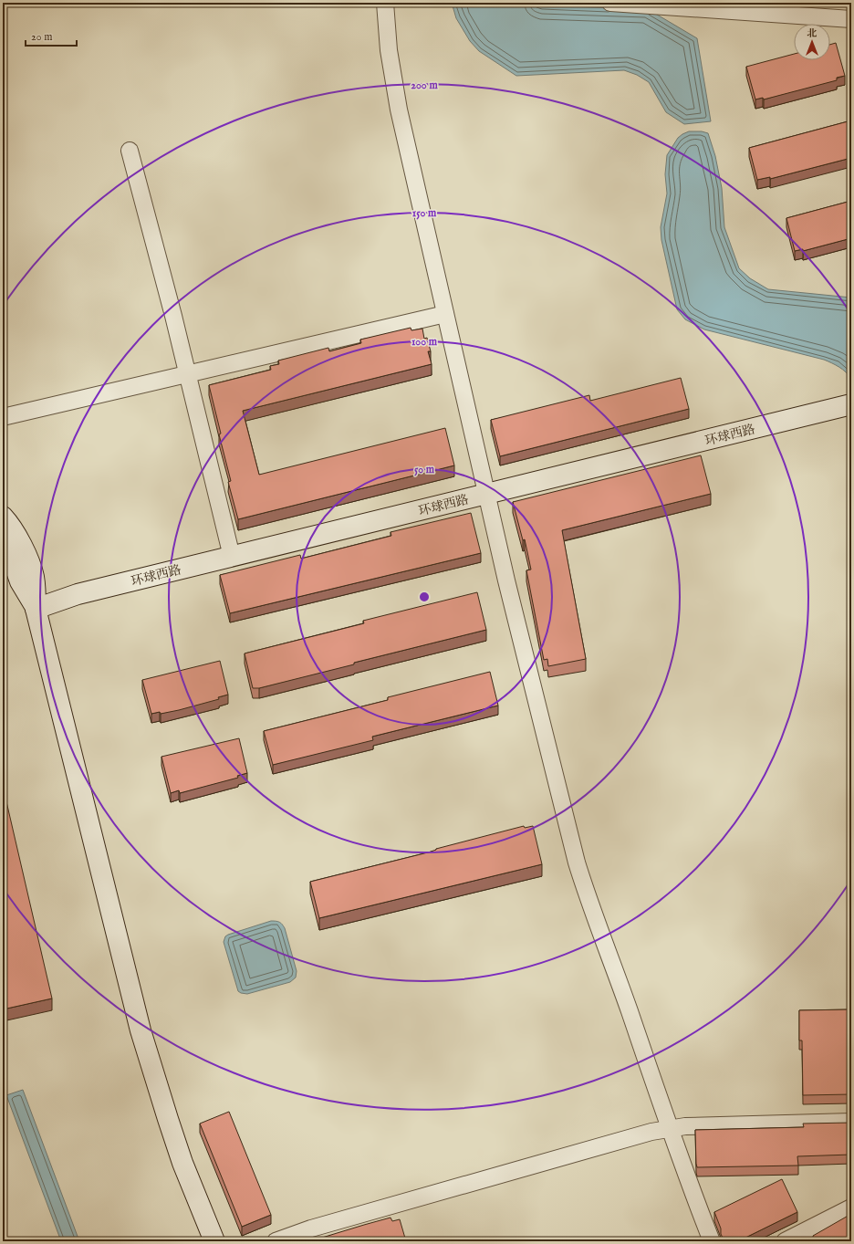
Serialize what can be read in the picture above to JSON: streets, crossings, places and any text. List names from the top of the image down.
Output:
{
  "streets": {
    "street": ["环球西路"]
  },
  "scale_bar": "20 m",
  "north": "top",
  "rings": [
    "200 m",
    "150 m",
    "100 m",
    "50 m"
  ]
}
